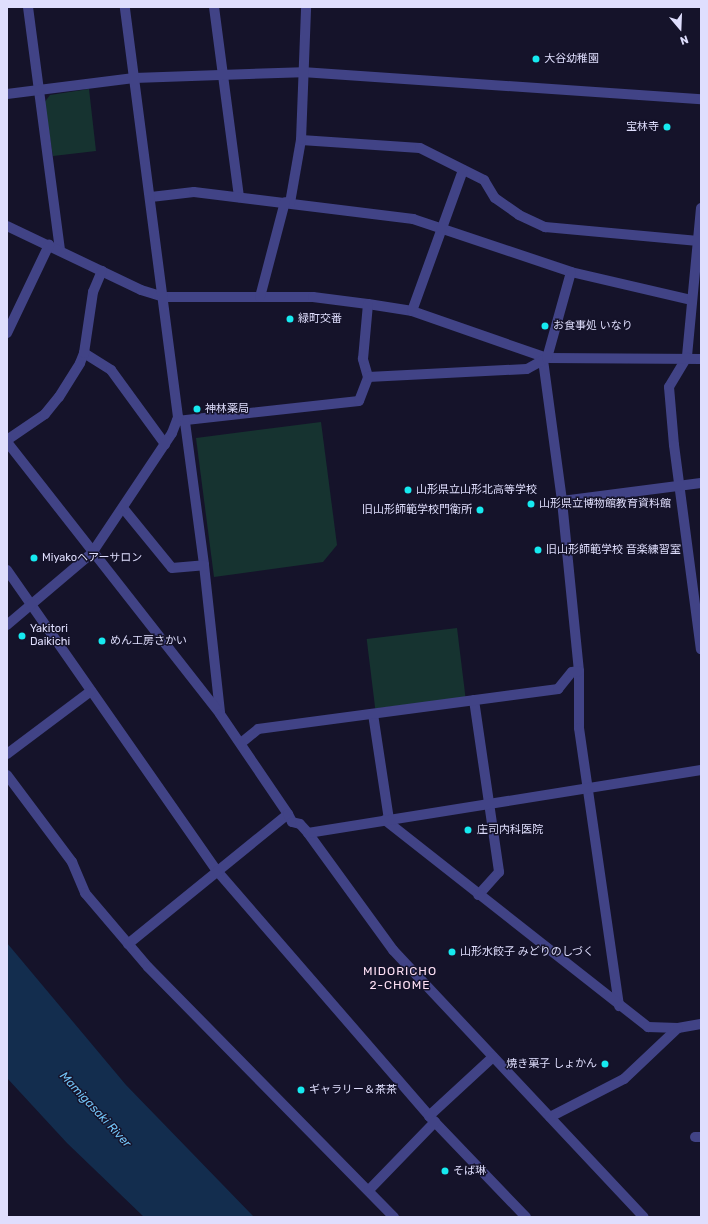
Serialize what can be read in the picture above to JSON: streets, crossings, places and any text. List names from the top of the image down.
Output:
{
  "districts": ["MIDORICHO 2-CHOME"],
  "water": ["Mamigasaki River"],
  "places": [
    "大谷幼稚園",
    "宝林寺",
    "緑町交番",
    "お食事処 いなり",
    "神林薬局",
    "山形県立山形北高等学校",
    "山形県立博物館教育資料館",
    "旧山形師範学校門衛所",
    "旧山形師範学校 音楽練習室",
    "Miyakoヘアーサロン",
    "Yakitori Daikichi",
    "めん工房さかい",
    "庄司内科医院",
    "山形水餃子 みどりのしづく",
    "焼き菓子 しょかん",
    "ギャラリー＆茶茶",
    "そば琳"
  ],
  "north": "bottom"
}
